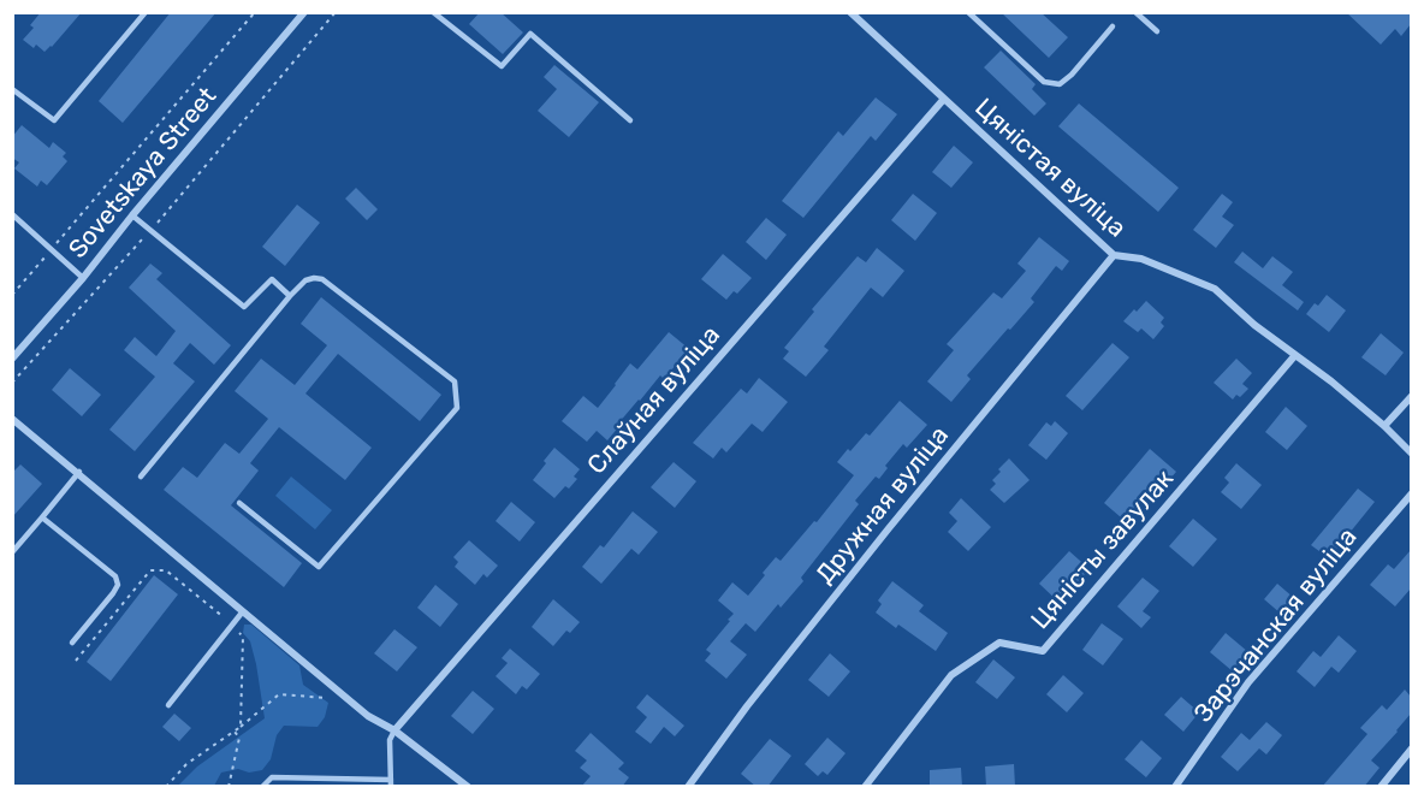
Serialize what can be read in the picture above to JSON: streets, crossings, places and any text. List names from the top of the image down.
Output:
{
  "streets": {
    "street": [
      "Цяністая вуліца",
      "Sovetskaya Street",
      "Слаўная вуліца",
      "Дружная вуліца",
      "Цяністы завулак",
      "Зарэчанская вуліца"
    ]
  },
  "crossings": [
    ["Цяністая вуліца", "Слаўная вуліца"],
    ["Цяністая вуліца", "Дружная вуліца"],
    ["Цяністая вуліца", "Цяністы завулак"]
  ]
}
